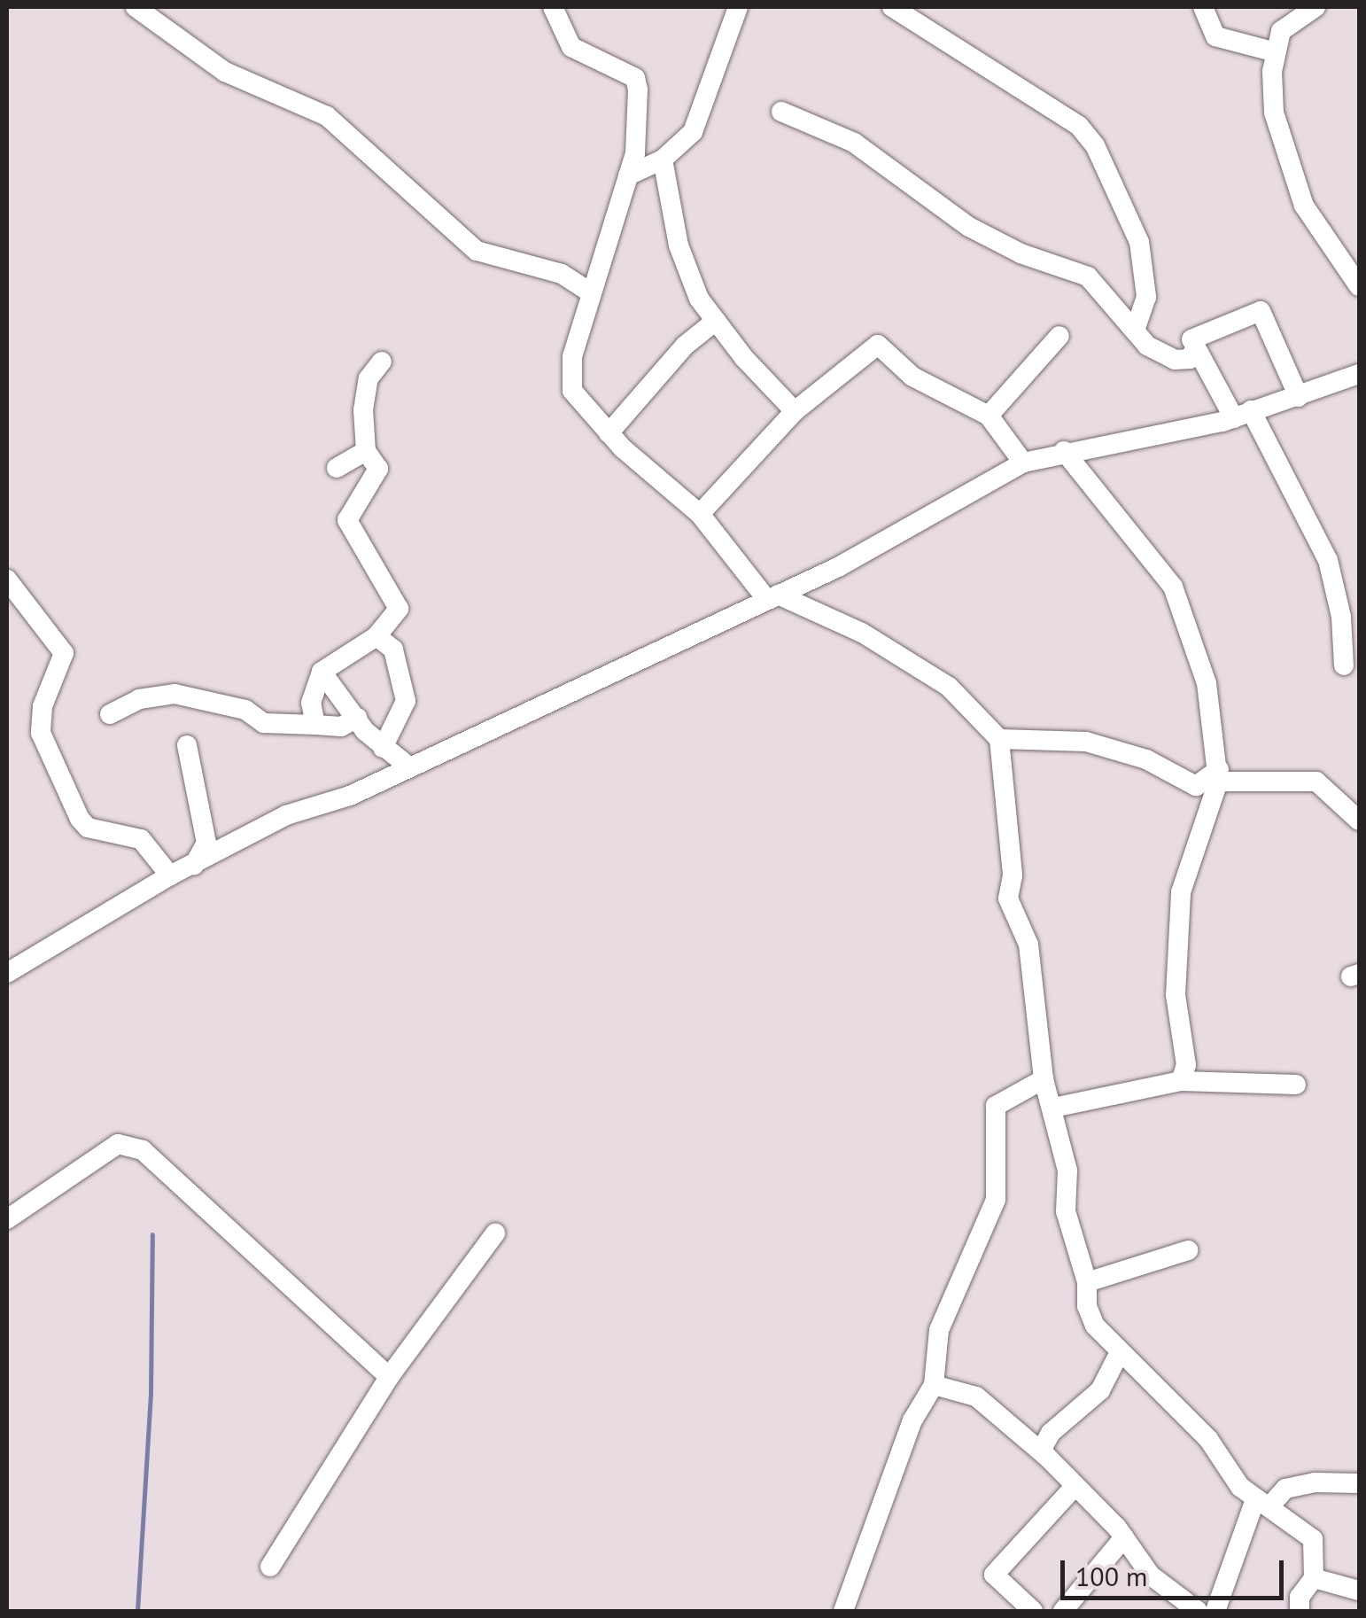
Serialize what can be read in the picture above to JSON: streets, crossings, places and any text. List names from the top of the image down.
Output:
{
  "scale_bar": "100 m"
}
